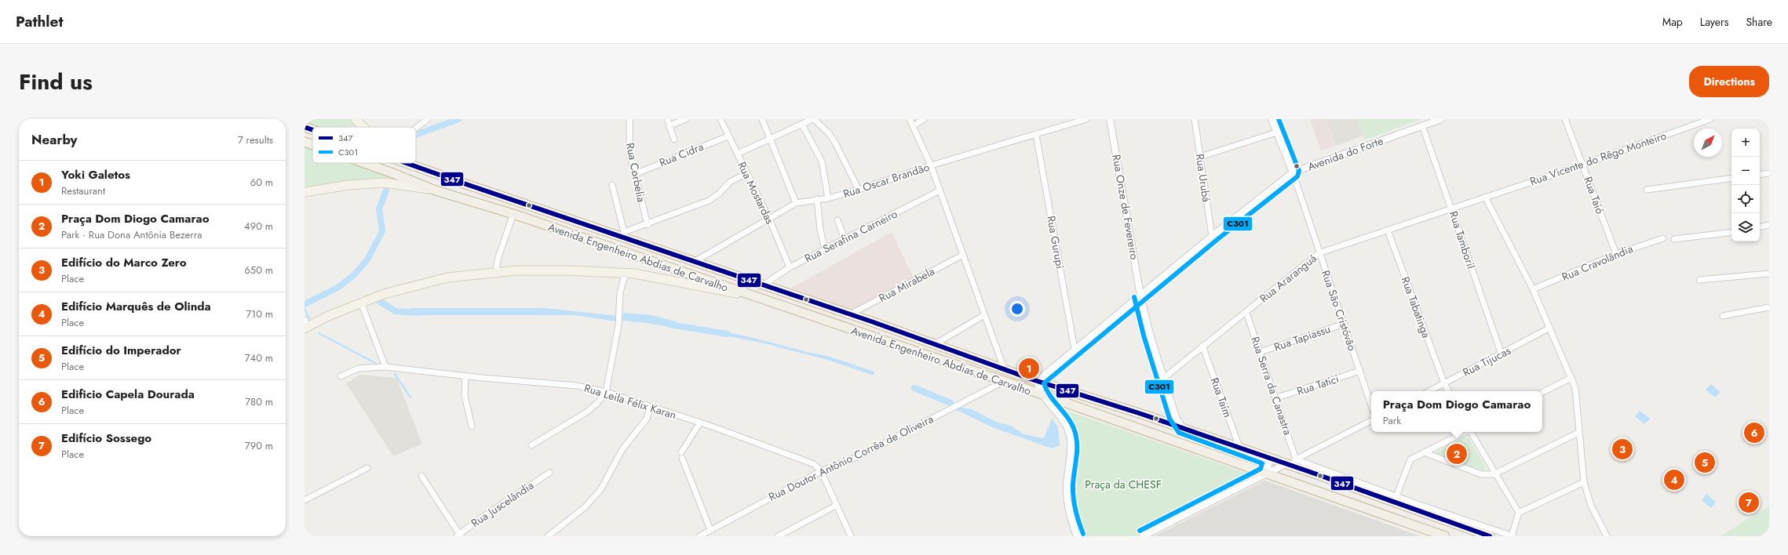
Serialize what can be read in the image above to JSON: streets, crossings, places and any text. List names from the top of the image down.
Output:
{
  "streets": {
    "highway": ["Avenida Engenheiro Abdias de Carvalho"],
    "street": [
      "Avenida do Forte",
      "Rua Cidra",
      "Rua Vicente do Rêgo Monteiro",
      "Rua Corbelia",
      "Rua Urubá",
      "Rua Oscar Brandão",
      "Rua Mostardas",
      "Rua Taió",
      "Rua Onze de Fevereiro",
      "Rua Serafina Carneiro",
      "Rua Tamboril",
      "Rua Gurupi",
      "Rua Cravolândia",
      "Rua Araranguá",
      "Rua Mirabela",
      "Rua Tabatinga",
      "Rua São Cristóvão",
      "Rua Tapiassu",
      "Rua Tijucas",
      "Rua Tatici",
      "Rua Serra da Canastra",
      "Rua Taím",
      "Rua Leila Félix Karan",
      "Rua Doutor Antônio Corrêa de Oliveira",
      "Rua Juscelândia"
    ]
  },
  "crossings": [
    ["Avenida do Forte", "Rua Urubá"],
    ["Avenida do Forte", "Rua Onze de Fevereiro"],
    ["Avenida do Forte", "Rua Tamboril"],
    ["Avenida do Forte", "Rua Gurupi"],
    ["Avenida do Forte", "Avenida Engenheiro Abdias de Carvalho"],
    ["Avenida do Forte", "Rua São Cristóvão"],
    ["Rua Cidra", "Rua Corbelia"],
    ["Rua Cidra", "Rua Mostardas"],
    ["Rua Vicente do Rêgo Monteiro", "Rua Taió"],
    ["Rua Vicente do Rêgo Monteiro", "Rua Araranguá"],
    ["Rua Oscar Brandão", "Rua Mostardas"],
    ["Rua Oscar Brandão", "Rua Gurupi"],
    ["Rua Oscar Brandão", "Avenida Engenheiro Abdias de Carvalho"],
    ["Rua Mostardas", "Rua Serafina Carneiro"],
    ["Rua Taió", "Rua Cravolândia"],
    ["Rua Onze de Fevereiro", "Avenida Engenheiro Abdias de Carvalho"],
    ["Rua Onze de Fevereiro", "Rua Araranguá"],
    ["Rua Serafina Carneiro", "Avenida Engenheiro Abdias de Carvalho"],
    ["Rua Tamboril", "Rua Araranguá"],
    ["Rua Tamboril", "Rua Tijucas"],
    ["Avenida Engenheiro Abdias de Carvalho", "Rua Mirabela"],
    ["Avenida Engenheiro Abdias de Carvalho", "Rua Taím"],
    ["Avenida Engenheiro Abdias de Carvalho", "Rua Doutor Antônio Corrêa de Oliveira"],
    ["Rua Araranguá", "Rua Tabatinga"],
    ["Rua Araranguá", "Rua São Cristóvão"],
    ["Rua Araranguá", "Rua Serra da Canastra"],
    ["Rua Araranguá", "Rua Taím"],
    ["Rua Tabatinga", "Rua Tijucas"],
    ["Rua São Cristóvão", "Rua Tapiassu"],
    ["Rua São Cristóvão", "Rua Tatici"],
    ["Rua Tapiassu", "Rua Serra da Canastra"],
    ["Rua Tatici", "Rua Serra da Canastra"],
    ["Rua Leila Félix Karan", "Rua Doutor Antônio Corrêa de Oliveira"]
  ],
  "parks": ["Praça da CHESF"],
  "lines": ["transit line C301", "transit line 347"],
  "legend": ["347", "C301"],
  "north": "top right",
  "page": {
    "header": "Pathlet",
    "nav": ["Map", "Layers", "Share"],
    "title": "Find us",
    "buttons": "Directions",
    "heading": ["Nearby", "7 results"],
    "map_buttons": ["+", "−"],
    "list": [
      {
        "mark": "1",
        "name": "Yoki Galetos",
        "note": "Restaurant",
        "value": "60 m"
      },
      {
        "mark": "2",
        "name": "Praça Dom Diogo Camarao",
        "note": "Park · Rua Dona Antônia Bezerra",
        "value": "490 m"
      },
      {
        "mark": "3",
        "name": "Edifício do Marco Zero",
        "note": "Place",
        "value": "650 m"
      },
      {
        "mark": "4",
        "name": "Edifício Marquês de Olinda",
        "note": "Place",
        "value": "710 m"
      },
      {
        "mark": "5",
        "name": "Edifício do Imperador",
        "note": "Place",
        "value": "740 m"
      },
      {
        "mark": "6",
        "name": "Edificio Capela Dourada",
        "note": "Place",
        "value": "780 m"
      },
      {
        "mark": "7",
        "name": "Edifício Sossego",
        "note": "Place",
        "value": "790 m"
      }
    ],
    "pins": [
      "1",
      "6",
      "3",
      "2",
      "5",
      "4",
      "7"
    ],
    "popup": ["Praça Dom Diogo Camarao", "Park"]
  }
}
